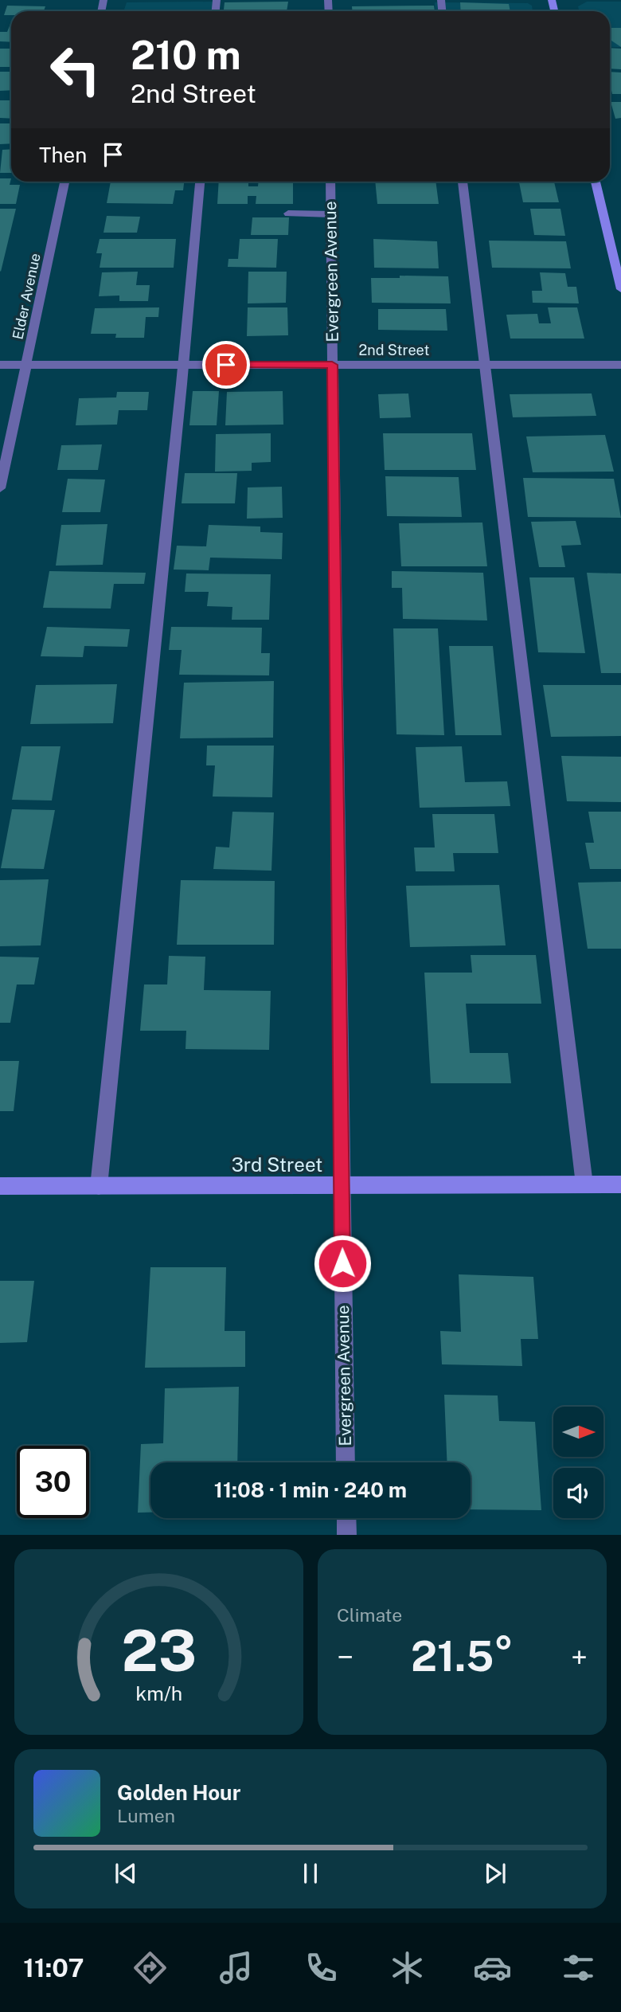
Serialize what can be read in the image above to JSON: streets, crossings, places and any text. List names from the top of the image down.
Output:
{
  "streets": {
    "street": [
      "Evergreen Avenue",
      "Elder Avenue",
      "2nd Street",
      "3rd Street"
    ]
  },
  "crossings": [
    ["Evergreen Avenue", "2nd Street"],
    ["Evergreen Avenue", "3rd Street"],
    ["Elder Avenue", "2nd Street"]
  ],
  "north": "right",
  "page": {
    "turn": ["210 m", "2nd Street"],
    "then": "Then",
    "limit": "30",
    "trip": "11:08 · 1 min · 240 m",
    "tile": "Climate",
    "heat": ["−", "21.5°", "+"],
    "song": ["Golden Hour", "Lumen"],
    "tabs": "11:07",
    "gauge": ["23", "km/h"]
  }
}
